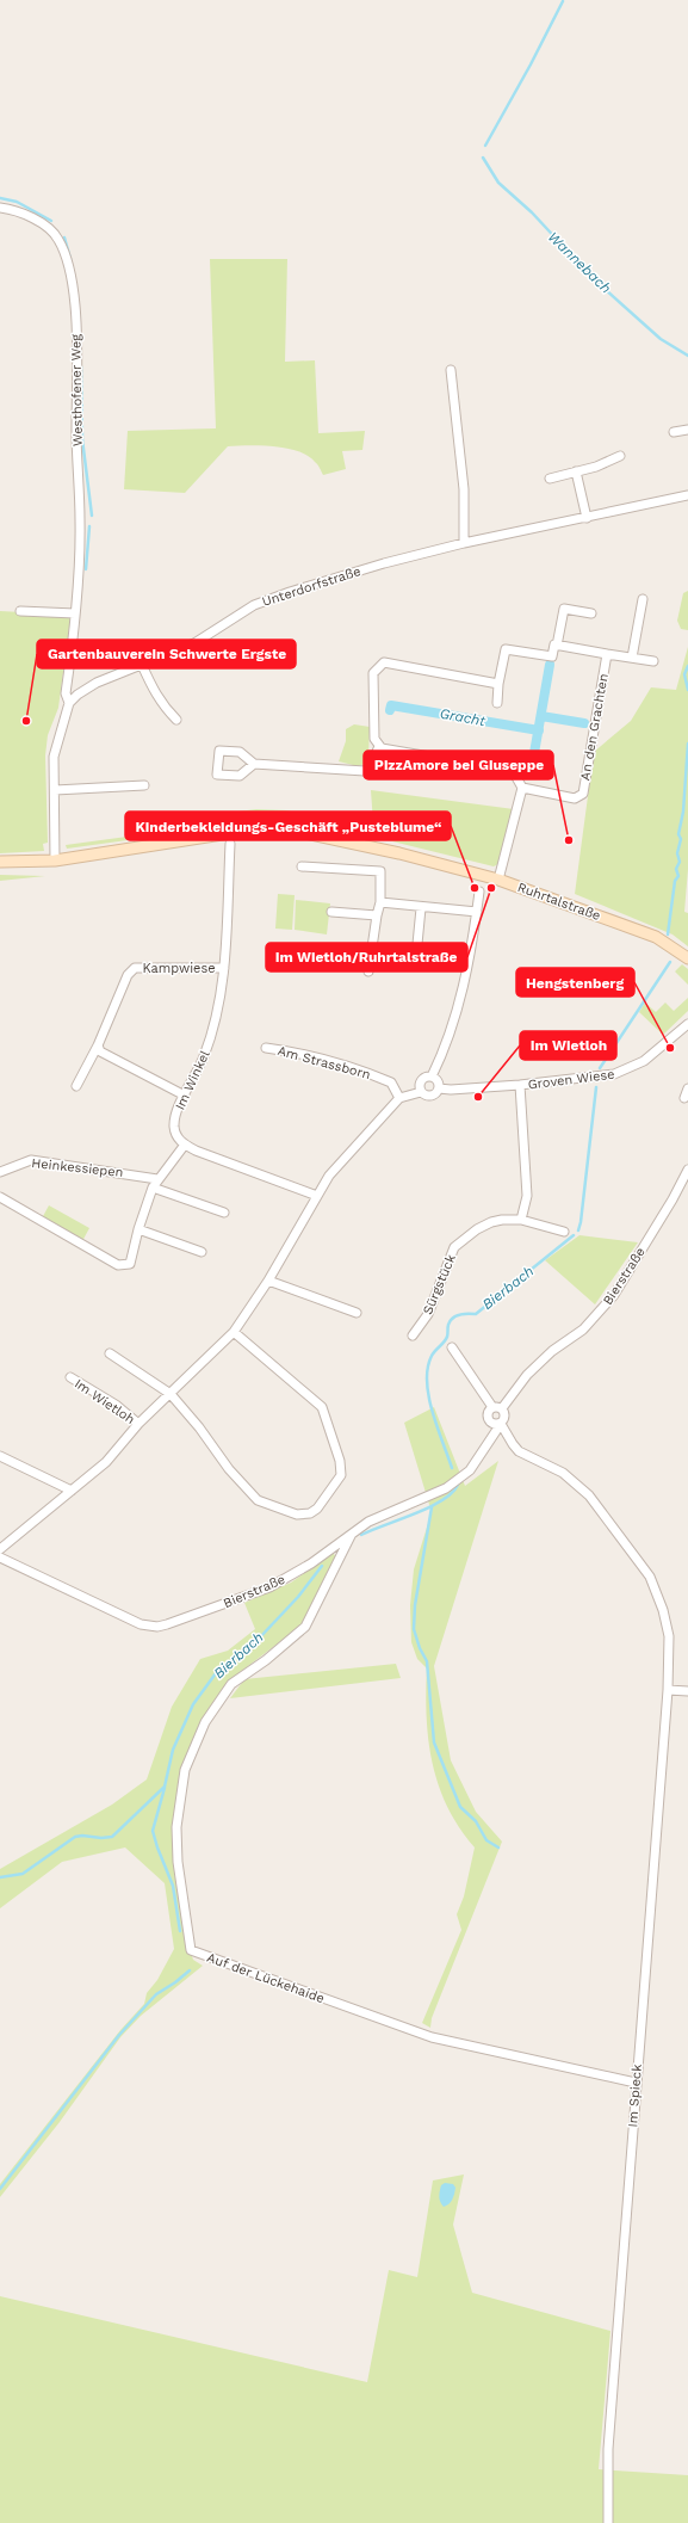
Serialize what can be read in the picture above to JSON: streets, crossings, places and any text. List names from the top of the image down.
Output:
{
  "streets": {
    "main road": ["Ruhrtalstraße"],
    "street": [
      "Westhofener Weg",
      "Unterdorfstraße",
      "An den Grachten",
      "Kampwiese",
      "Am Strassborn",
      "Groven Wiese",
      "Im Winkel",
      "Heinkessiepen",
      "Bierstraße",
      "Sürgstück",
      "Im Wietloh",
      "Auf der Lückehaide",
      "Im Spieck"
    ]
  },
  "crossings": [
    ["Westhofener Weg", "Unterdorfstraße"],
    ["Kampwiese", "Im Winkel"],
    ["Am Strassborn", "Im Wietloh"],
    ["Bierstraße", "Auf der Lückehaide"],
    ["Bierstraße", "Im Spieck"],
    ["Auf der Lückehaide", "Im Spieck"]
  ],
  "water": ["Wannebach", "Gracht", "Bierbach"],
  "places": [
    "Gartenbauverein Schwerte Ergste",
    "PizzAmore bei Giuseppe",
    "Kinderbekleidungs-Geschäft „Pusteblume“",
    "Im Wietloh/Ruhrtalstraße",
    "Hengstenberg",
    "Im Wietloh"
  ]
}
